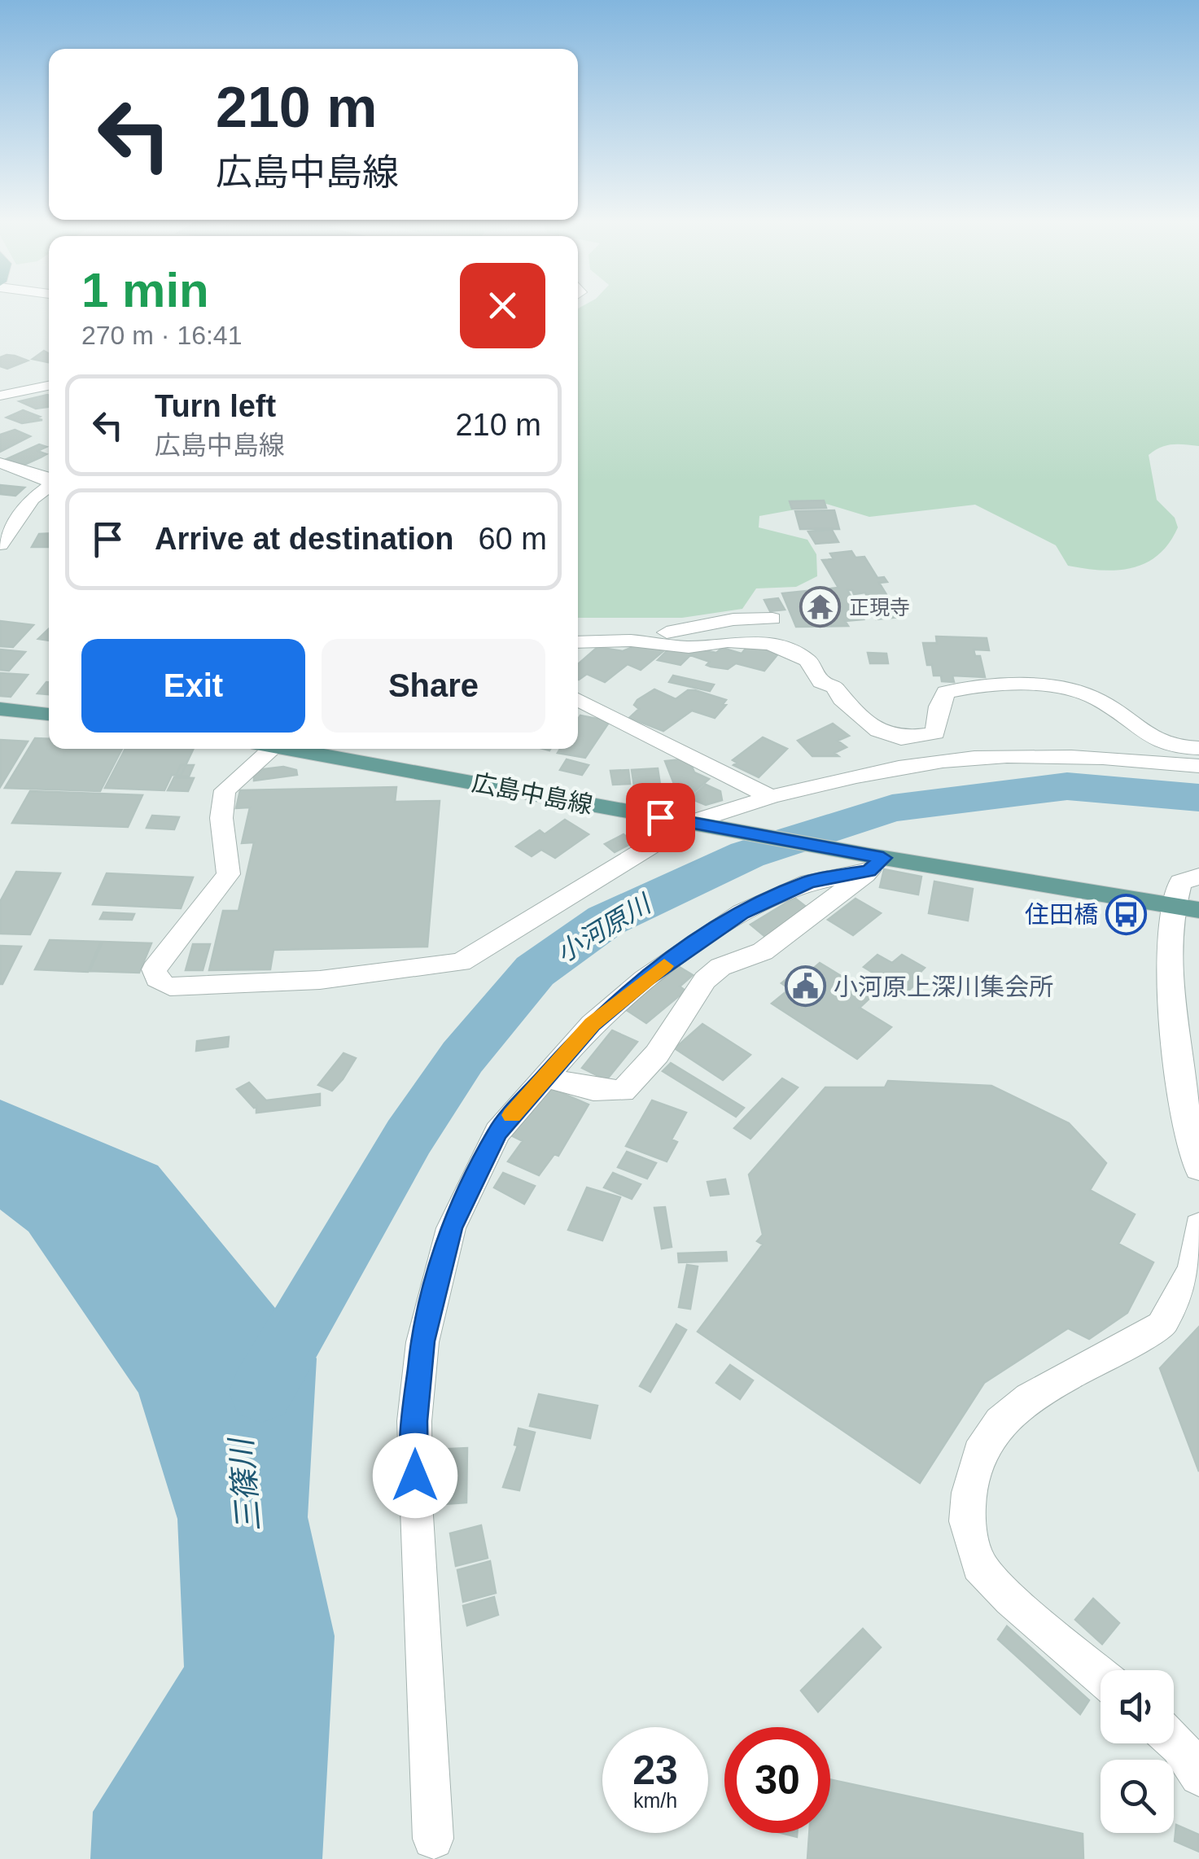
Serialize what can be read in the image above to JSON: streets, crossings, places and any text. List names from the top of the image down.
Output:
{
  "streets": {
    "main road": ["広島中島線"]
  },
  "water": ["小河原川", "三篠川"],
  "places": {
    "temple": ["正現寺"],
    "bus stop": ["住田橋"],
    "public building": ["小河原上深川集会所"]
  },
  "page": {
    "turn": ["210 m", "広島中島線"],
    "heading": ["1 min", "270 m · 16:41"],
    "list": [
      {
        "name": "Turn left",
        "note": "広島中島線",
        "value": "210 m"
      },
      {
        "name": "Arrive at destination",
        "value": "60 m"
      }
    ],
    "buttons": ["Exit", "Share"],
    "speed": "23 km/h",
    "limit": "30"
  }
}
